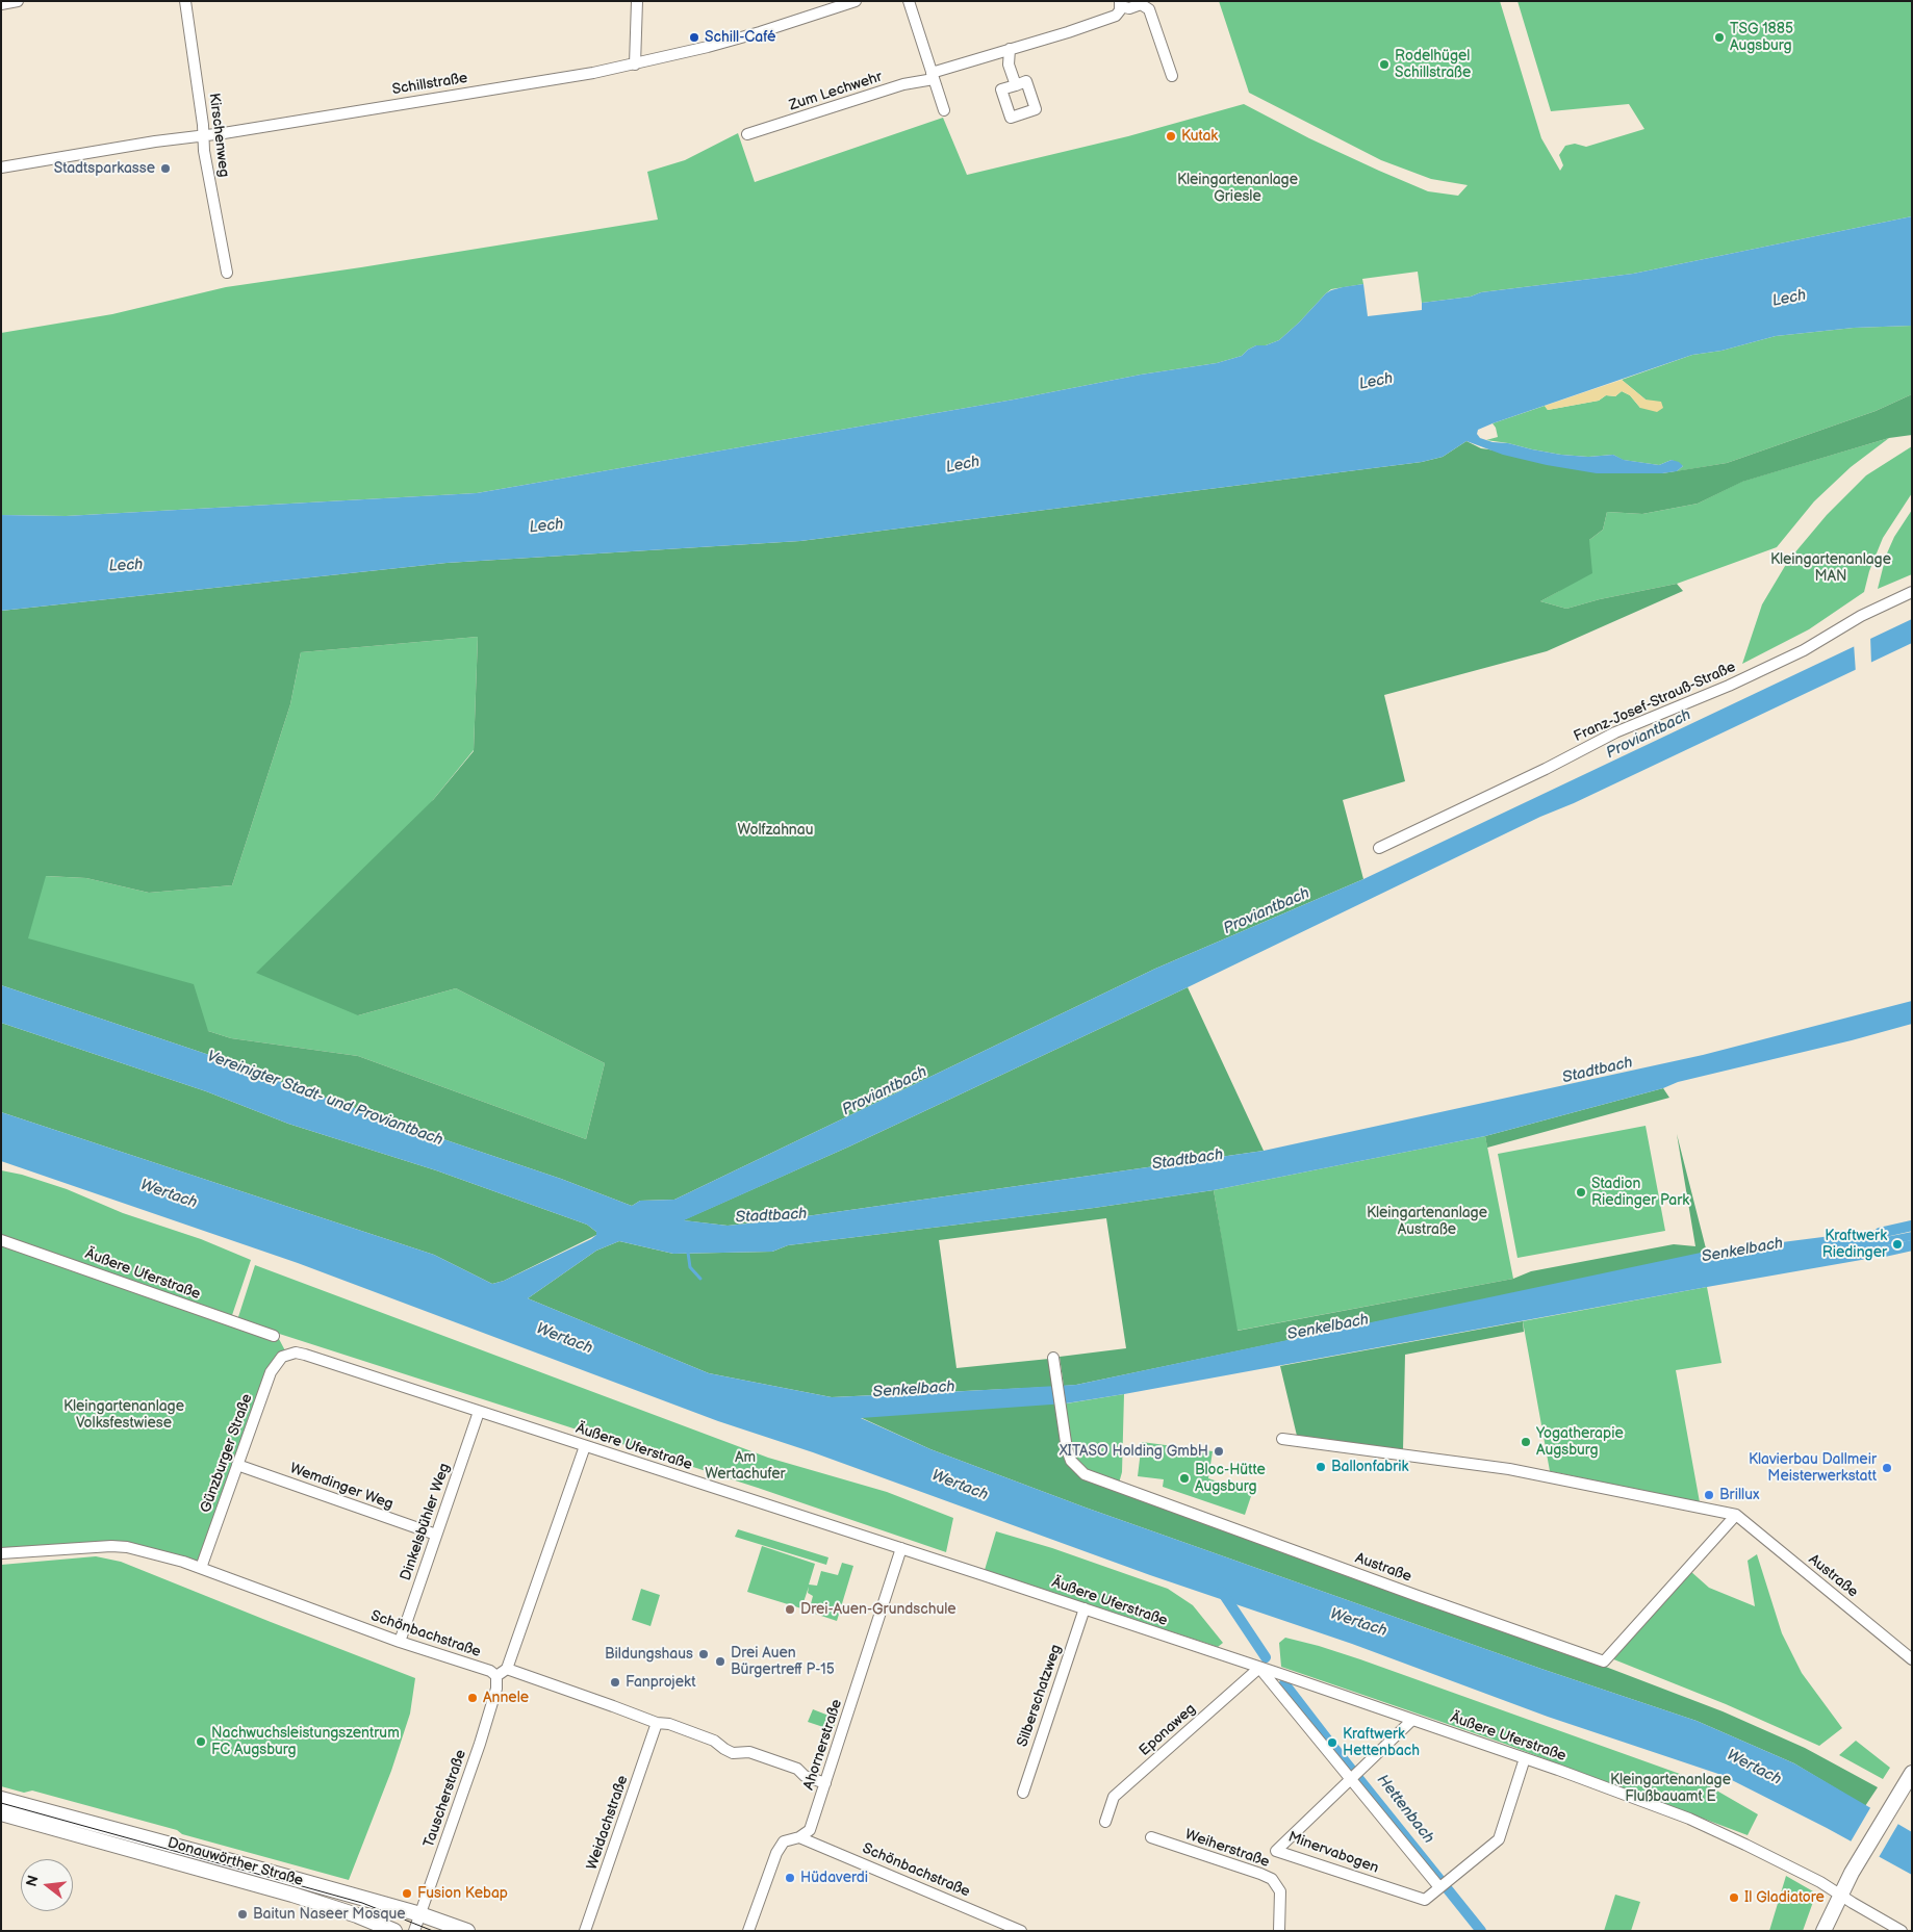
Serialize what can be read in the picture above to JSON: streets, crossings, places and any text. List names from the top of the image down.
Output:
{
  "streets": {
    "main road": ["Donauwörther Straße"],
    "street": [
      "Schillstraße",
      "Zum Lechwehr",
      "Kirschenweg",
      "Franz-Josef-Strauß-Straße",
      "Äußere Uferstraße",
      "Günzburger Straße",
      "Wemdinger Weg",
      "Dinkelsbühler Weg",
      "Austraße",
      "Schönbachstraße",
      "Silberschatzweg",
      "Eponaweg",
      "Ahornerstraße",
      "Tauscherstraße",
      "Weidachstraße",
      "Weiherstraße",
      "Minervabogen"
    ]
  },
  "crossings": [
    ["Schillstraße", "Kirschenweg"],
    ["Äußere Uferstraße", "Günzburger Straße"],
    ["Äußere Uferstraße", "Dinkelsbühler Weg"],
    ["Äußere Uferstraße", "Silberschatzweg"],
    ["Äußere Uferstraße", "Eponaweg"],
    ["Äußere Uferstraße", "Ahornerstraße"],
    ["Günzburger Straße", "Wemdinger Weg"],
    ["Günzburger Straße", "Schönbachstraße"],
    ["Wemdinger Weg", "Dinkelsbühler Weg"],
    ["Dinkelsbühler Weg", "Schönbachstraße"],
    ["Schönbachstraße", "Ahornerstraße"],
    ["Schönbachstraße", "Tauscherstraße"],
    ["Tauscherstraße", "Donauwörther Straße"]
  ],
  "water": [
    "Lech",
    "Proviantbach",
    "Stadtbach",
    "Vereinigter Stadt- und Proviantbach",
    "Wertach",
    "Senkelbach",
    "Hettenbach"
  ],
  "parks": [
    "Kleingartenanlage Griesle",
    "Kleingartenanlage MAN",
    "Wolfzahnau",
    "Kleingartenanlage Austraße",
    "Kleingartenanlage Volksfestwiese",
    "Am Wertachufer",
    "Kleingartenanlage Flußbauamt E"
  ],
  "places": [
    "Schill-Café",
    "TSG 1885 Augsburg",
    "Rodelhügel Schillstraße",
    "Kutak",
    "Stadtsparkasse",
    "Stadion Riedinger Park",
    "Kraftwerk Riedinger",
    "Yogatherapie Augsburg",
    "XITASO Holding GmbH",
    "Ballonfabrik",
    "Klavierbau Dallmeir Meisterwerkstatt",
    "Bloc-Hütte Augsburg",
    "Brillux",
    "Drei-Auen-Grundschule",
    "Bildungshaus",
    "Drei Auen Bürgertreff P-15",
    "Fanprojekt",
    "Annele",
    "Nachwuchsleistungszentrum FC Augsburg",
    "Kraftwerk Hettenbach",
    "Hüdaverdi",
    "Fusion Kebap",
    "Il Gladiatore",
    "Baitun Naseer Mosque"
  ],
  "north": "left"
}
